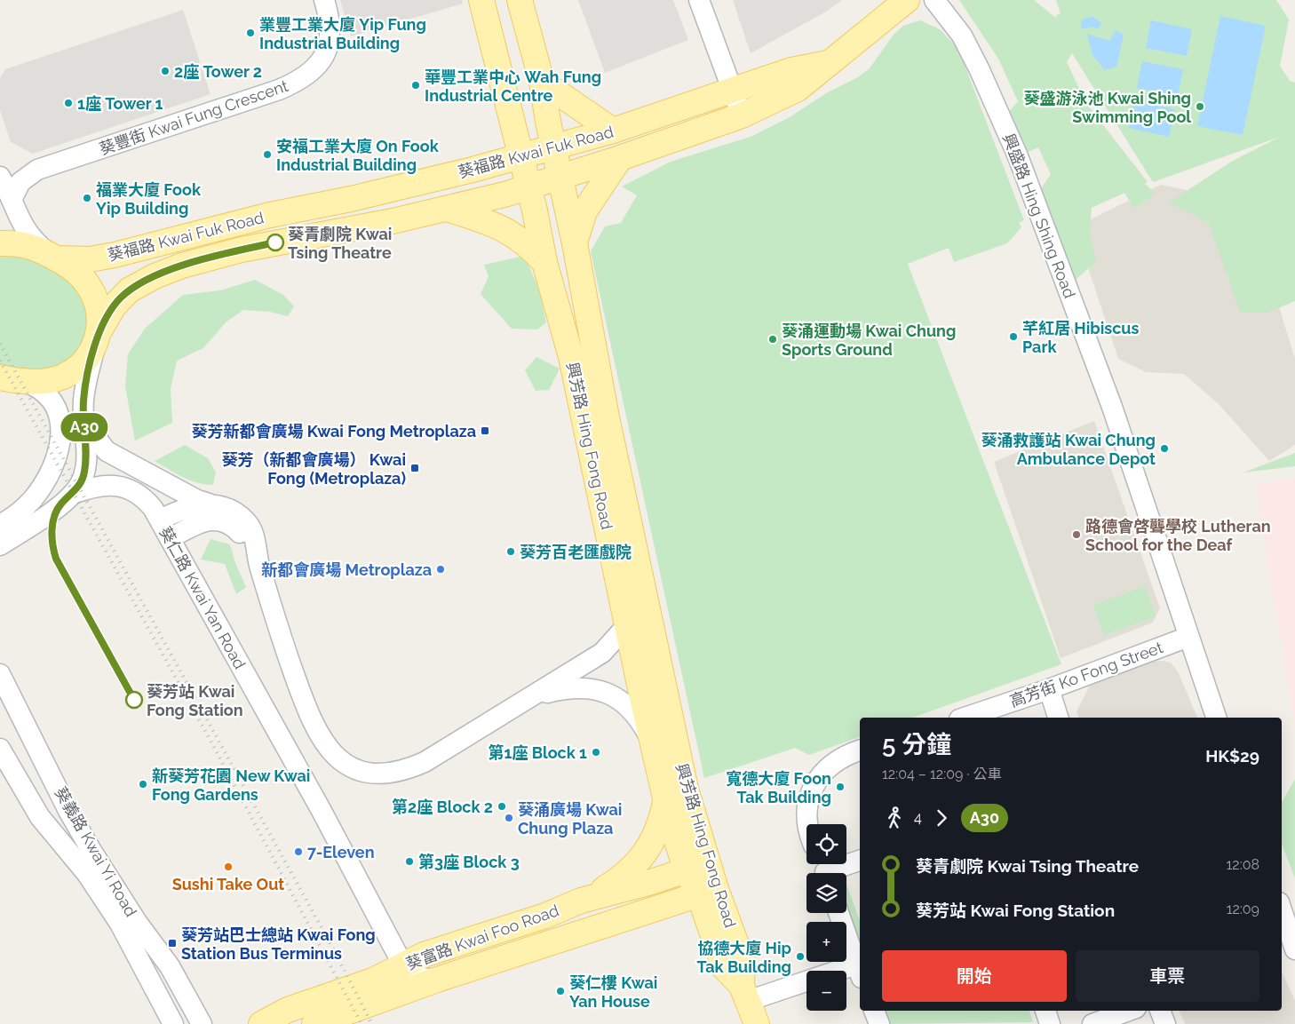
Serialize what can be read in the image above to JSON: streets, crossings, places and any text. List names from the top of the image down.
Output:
{
  "streets": {
    "main road": ["葵福路 Kwai Fuk Road", "興芳路 Hing Fong Road", "葵富路 Kwai Foo Road"],
    "street": [
      "葵豐街 Kwai Fung Crescent",
      "興盛路 Hing Shing Road",
      "葵仁路 Kwai Yan Road",
      "高芳街 Ko Fong Street",
      "葵義路 Kwai Yi Road"
    ]
  },
  "crossings": [
    ["葵福路 Kwai Fuk Road", "興芳路 Hing Fong Road"],
    ["興盛路 Hing Shing Road", "高芳街 Ko Fong Street"],
    ["興芳路 Hing Fong Road", "葵富路 Kwai Foo Road"],
    ["葵仁路 Kwai Yan Road", "葵富路 Kwai Foo Road"]
  ],
  "places": {
    "other": [
      "業豐工業大廈 Yip Fung Industrial Building",
      "2座 Tower 2",
      "華豐工業中心 Wah Fung Industrial Centre",
      "1座 Tower 1",
      "葵盛游泳池 Kwai Shing Swimming Pool",
      "安福工業大廈 On Fook Industrial Building",
      "福業大廈 Fook Yip Building",
      "葵青劇院 Kwai Tsing Theatre",
      "芊紅居 Hibiscus Park",
      "葵涌運動場 Kwai Chung Sports Ground",
      "葵涌救護站 Kwai Chung Ambulance Depot",
      "路德會啓聾學校 Lutheran School for the Deaf",
      "葵芳百老匯戲院",
      "新都會廣場 Metroplaza",
      "葵芳站 Kwai Fong Station",
      "第1座 Block 1",
      "新葵芳花園 New Kwai Fong Gardens",
      "寬德大廈 Foon Tak Building",
      "第2座 Block 2",
      "葵涌廣場 Kwai Chung Plaza",
      "7-Eleven",
      "第3座 Block 3",
      "Sushi Take Out",
      "協德大廈 Hip Tak Building",
      "葵仁樓 Kwai Yan House"
    ],
    "transit": ["葵芳新都會廣場 Kwai Fong Metroplaza", "葵芳（新都會廣場） Kwai Fong (Metroplaza)", "葵芳站巴士總站 Kwai Fong Station Bus Terminus"]
  },
  "lines": ["bus line A30"],
  "page": {
    "on_map": "A30",
    "heading": ["5 分鐘", "12:04 – 12:09 · 公車", "HK$29"],
    "legs": ["4", "A30"],
    "map_buttons": ["+", "−"],
    "list": [
      {
        "name": "葵青劇院 Kwai Tsing Theatre",
        "value": "12:08"
      },
      {
        "name": "葵芳站 Kwai Fong Station",
        "value": "12:09"
      }
    ],
    "buttons": ["開始", "車票"]
  }
}
